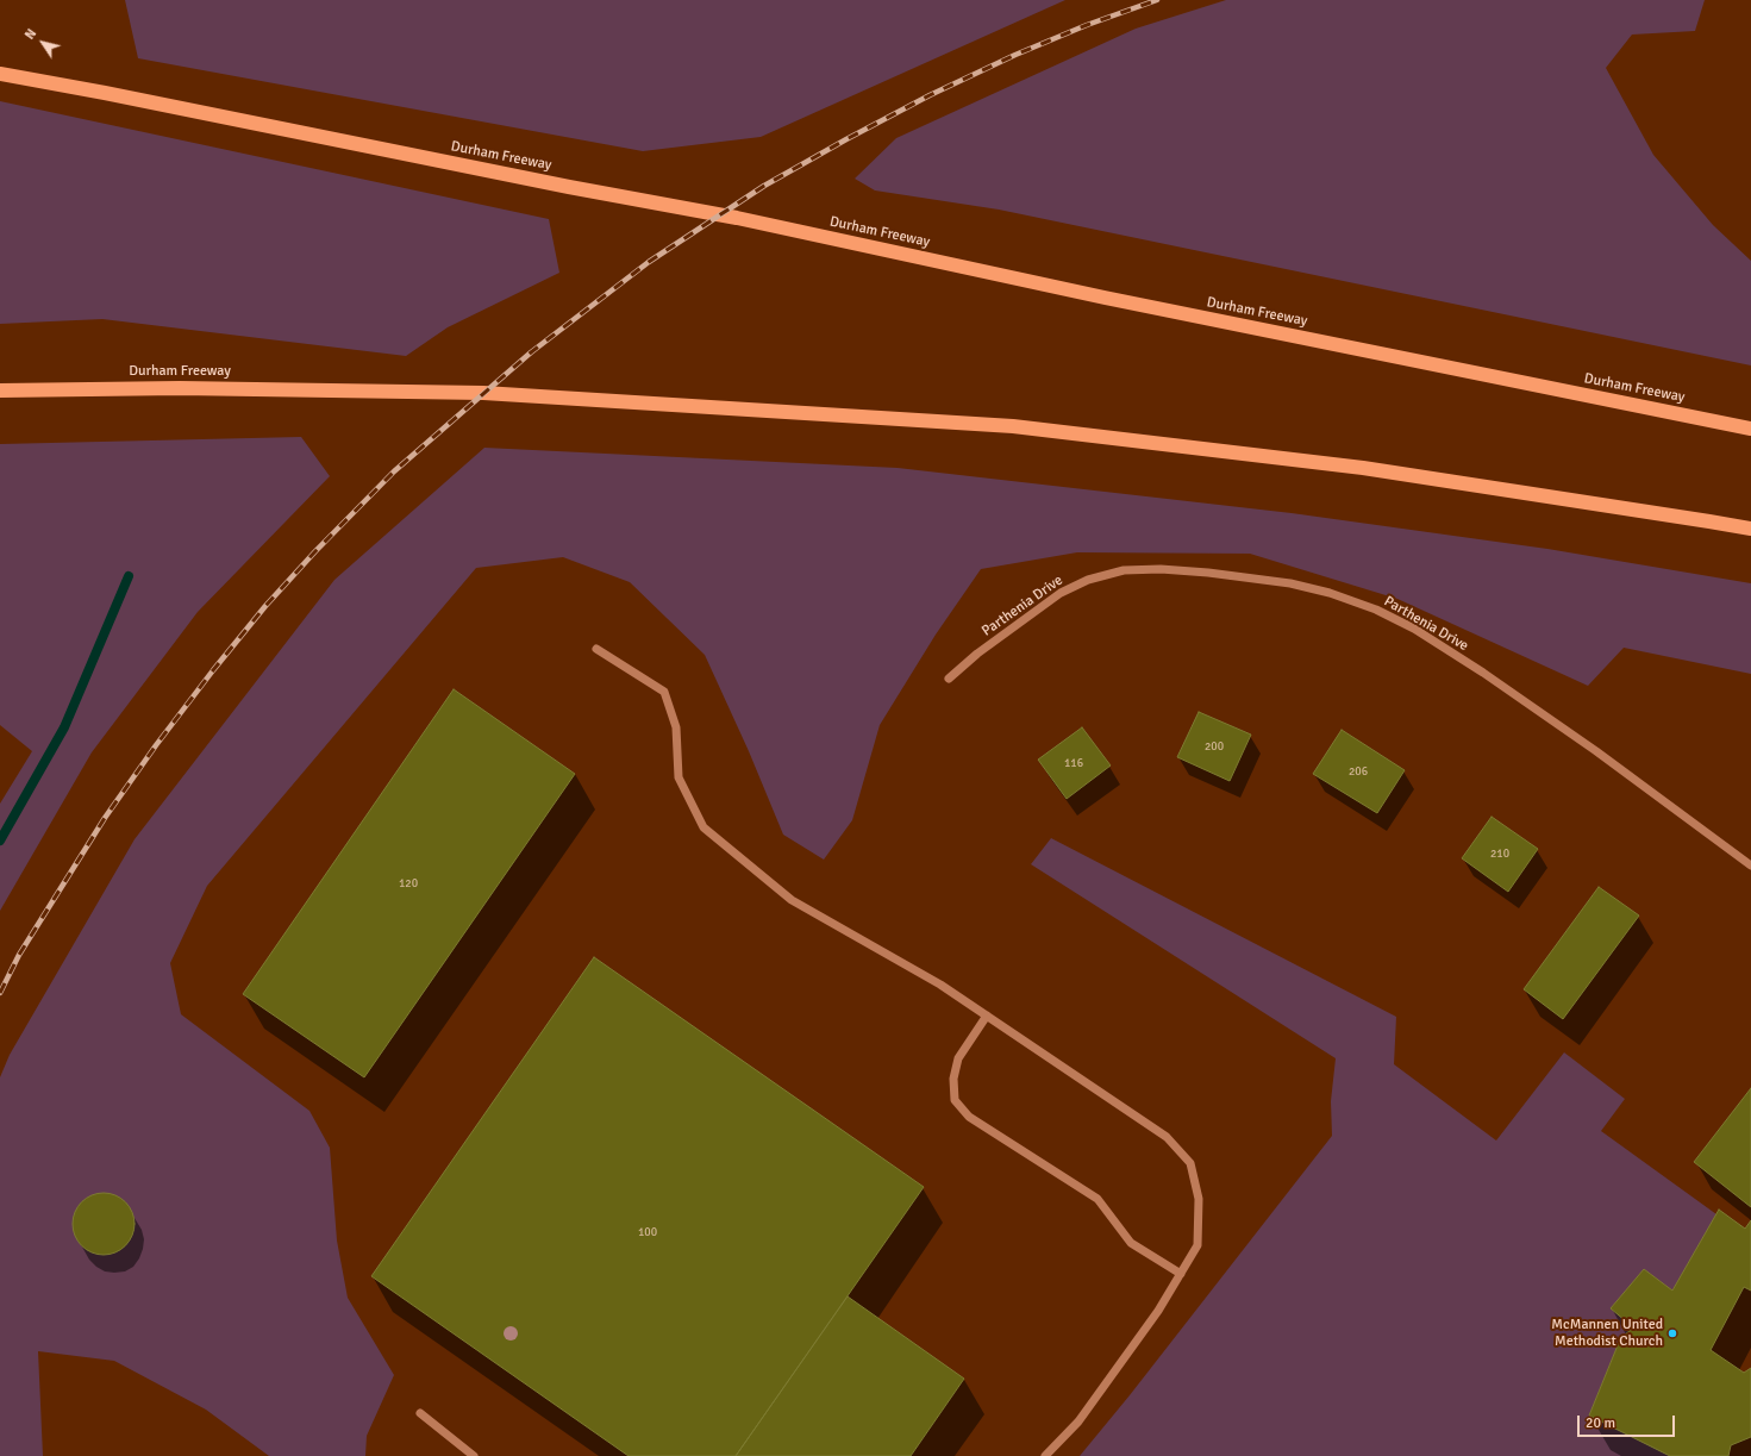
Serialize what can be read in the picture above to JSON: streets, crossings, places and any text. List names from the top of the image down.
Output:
{
  "streets": {
    "highway": ["Durham Freeway"],
    "street": ["Parthenia Drive"]
  },
  "places": ["McMannen United Methodist Church"],
  "house_numbers": [
    "200",
    "116",
    "206",
    "210",
    "120",
    "100"
  ],
  "scale_bar": "20 m",
  "north": "top left"
}
